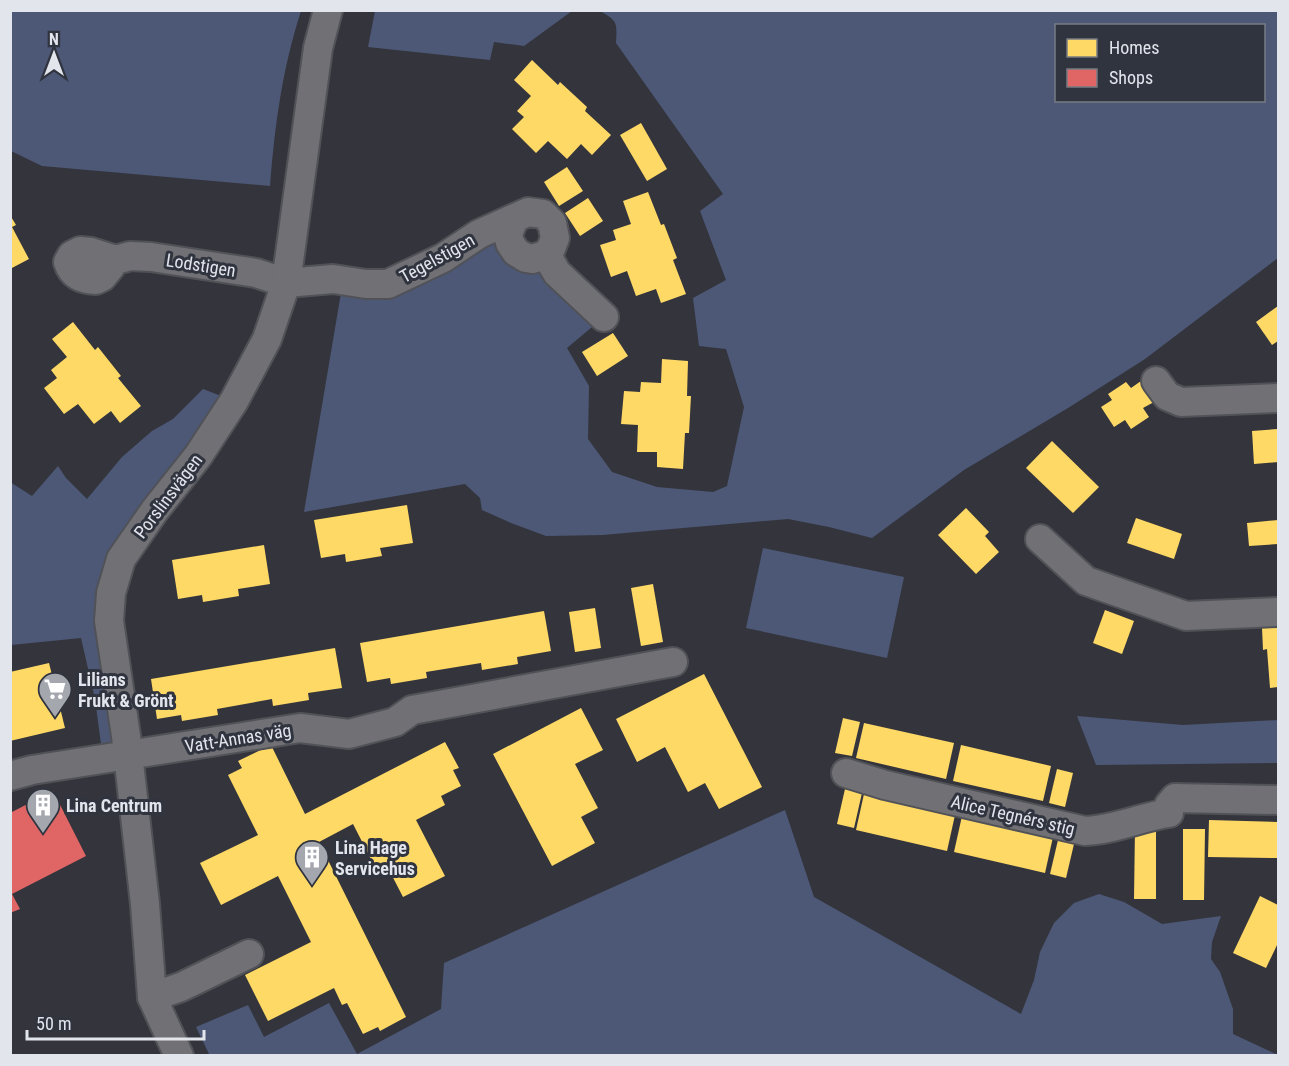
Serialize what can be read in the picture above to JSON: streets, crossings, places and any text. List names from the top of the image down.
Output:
{
  "streets": {
    "street": [
      "Tegelstigen",
      "Lodstigen",
      "Porslinsvägen",
      "Vatt-Annas väg",
      "Alice Tegnérs stig"
    ]
  },
  "crossings": [
    ["Tegelstigen", "Lodstigen"],
    ["Tegelstigen", "Porslinsvägen"],
    ["Lodstigen", "Porslinsvägen"],
    ["Porslinsvägen", "Vatt-Annas väg"]
  ],
  "places": {
    "supermarket": ["Lilians Frukt & Grönt"],
    "building": ["Lina Centrum", "Lina Hage Servicehus"]
  },
  "legend": ["Homes", "Shops"],
  "scale_bar": "50 m",
  "north": "top"
}
